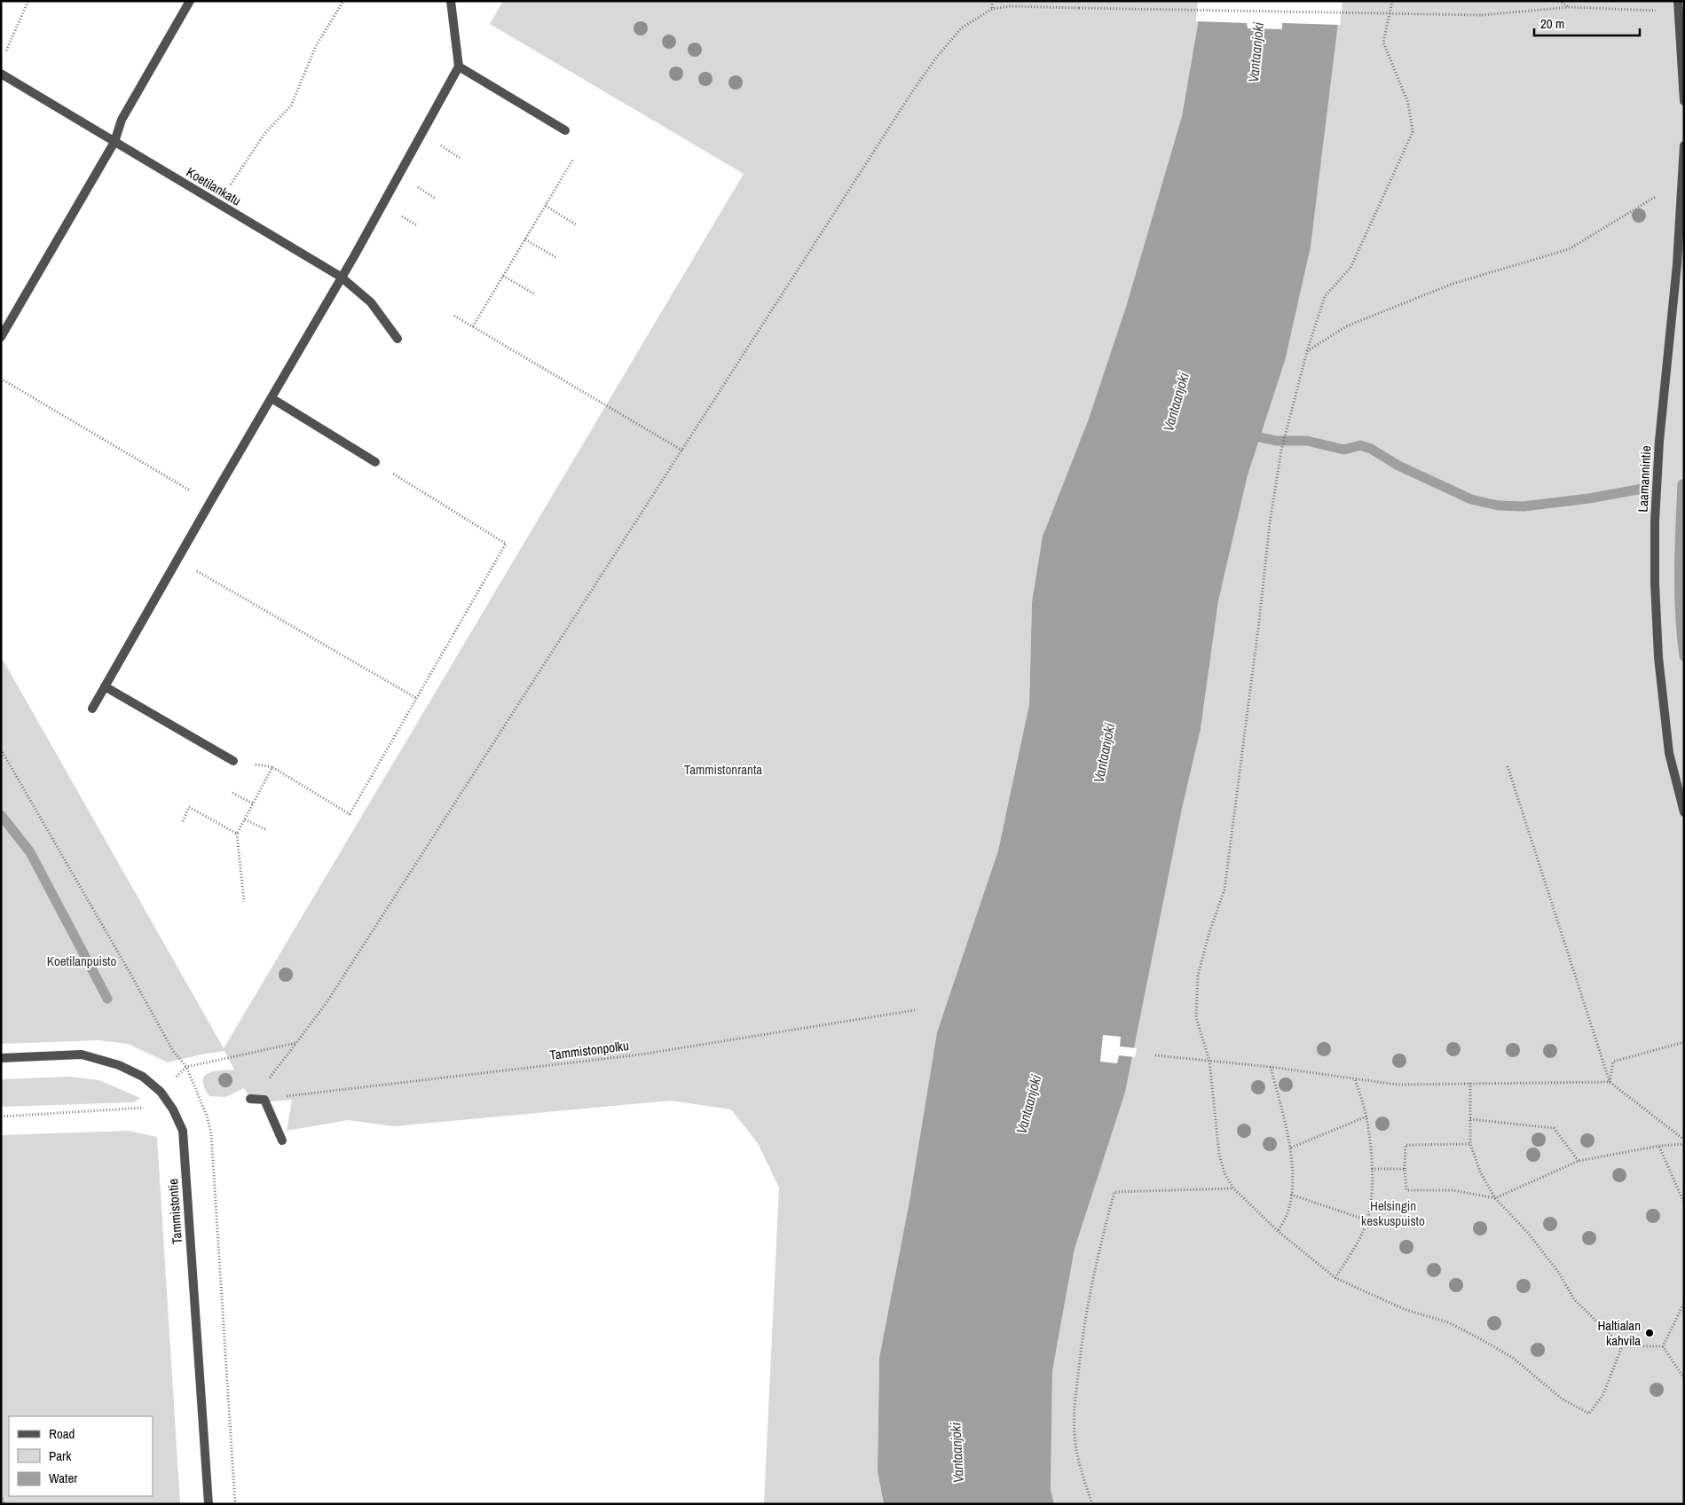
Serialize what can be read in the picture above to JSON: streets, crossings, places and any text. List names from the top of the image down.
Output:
{
  "streets": {
    "street": ["Koetilankatu", "Laamannintie", "Tammistontie"],
    "path": ["Tammistonpolku"]
  },
  "water": ["Vantaanjoki"],
  "parks": ["Tammistonranta", "Koetilanpuisto", "Helsingin keskuspuisto"],
  "places": ["Haltialan kahvila"],
  "legend": ["Road", "Park", "Water"],
  "scale_bar": "20 m"
}
